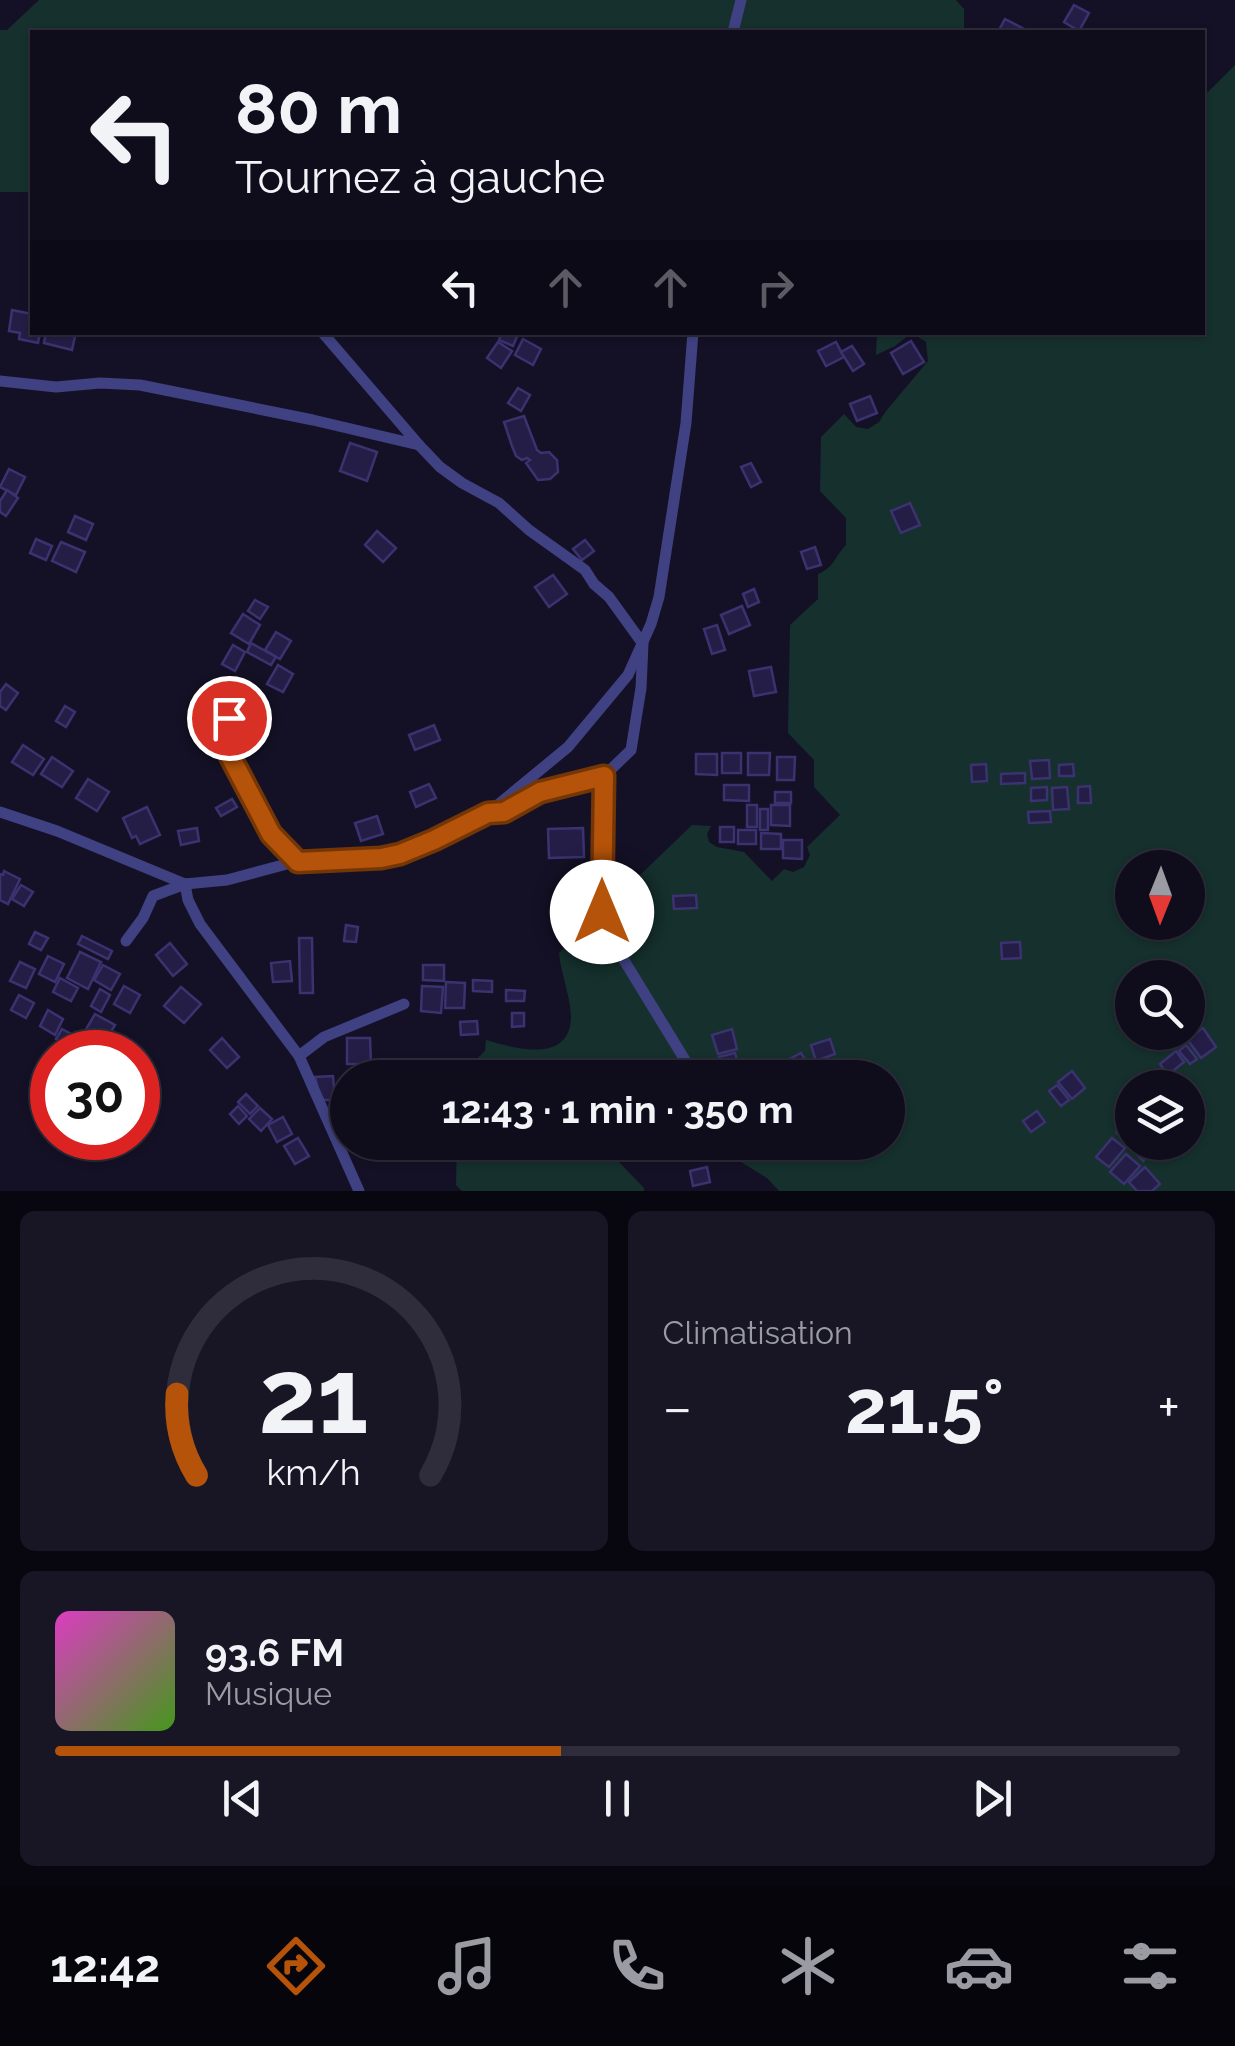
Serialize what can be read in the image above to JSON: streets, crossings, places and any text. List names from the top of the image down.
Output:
{
  "north": "bottom",
  "page": {
    "turn": ["80 m", "Tournez à gauche"],
    "limit": "30",
    "trip": "12:43 · 1 min · 350 m",
    "tile": "Climatisation",
    "heat": ["−", "21.5°", "+"],
    "song": ["93.6 FM", "Musique"],
    "tabs": "12:42",
    "gauge": ["21", "km/h"]
  }
}
